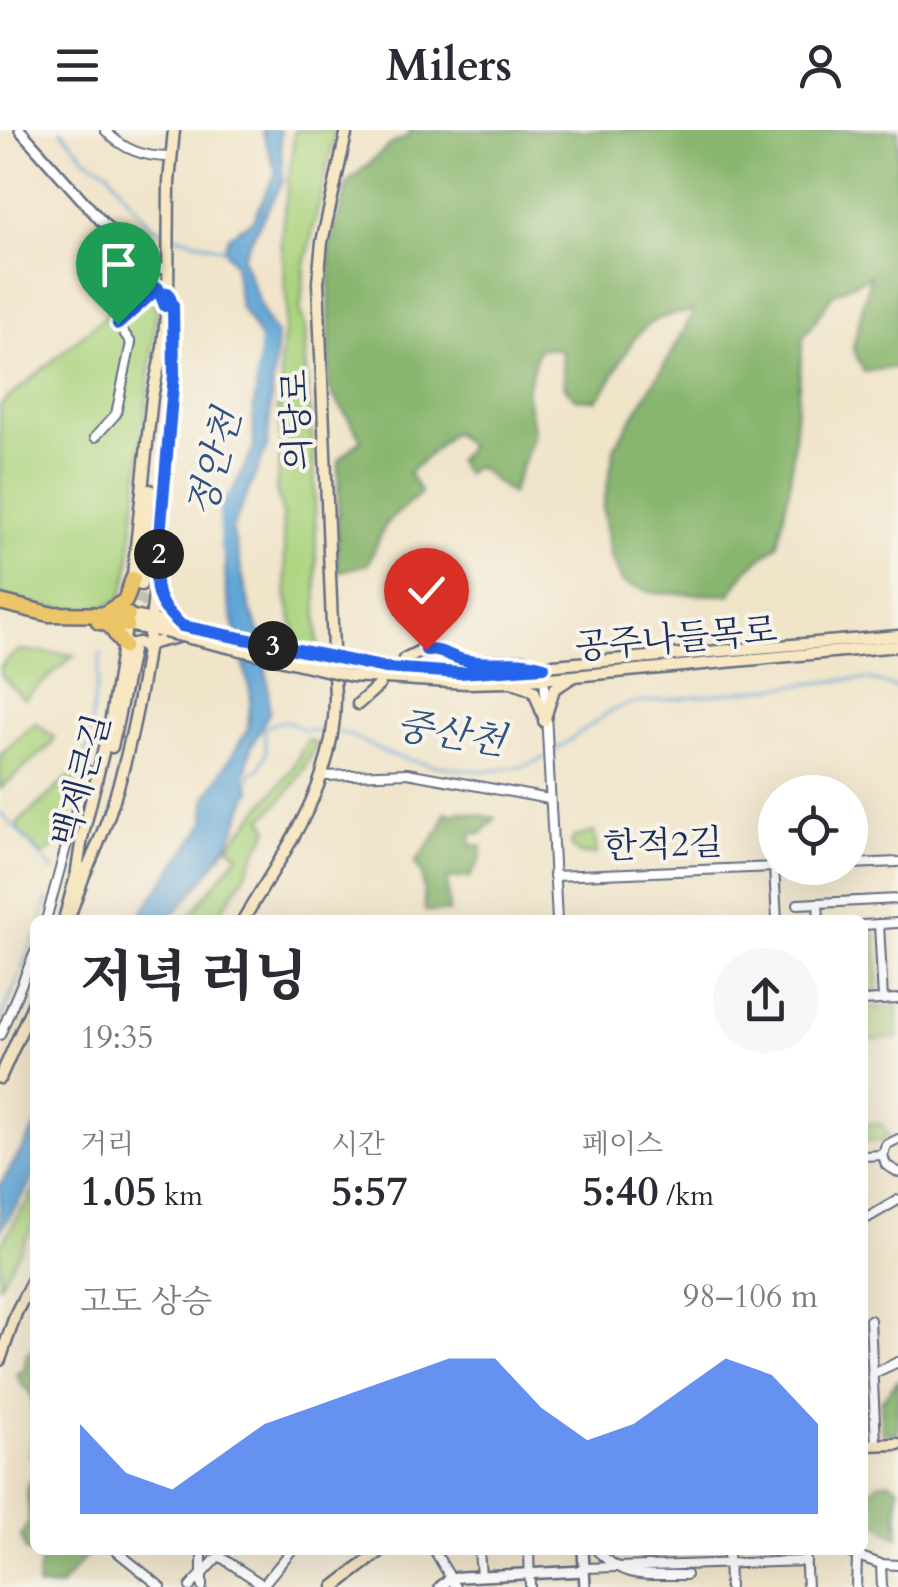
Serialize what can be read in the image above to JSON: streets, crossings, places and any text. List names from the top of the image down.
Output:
{
  "streets": {
    "main road": ["의당로", "공주나들목로", "백제큰길"],
    "street": ["한적2길"]
  },
  "water": ["정안천", "중산천"],
  "page": {
    "header": "Milers",
    "pins": ["2", "3"],
    "heading": ["저녁 러닝", "19:35"],
    "stats": [
      ["거리", "1.05 km"],
      ["시간", "5:57"],
      ["페이스", "5:40 /km"]
    ],
    "chart": ["고도 상승", "98–106 m"]
  }
}
